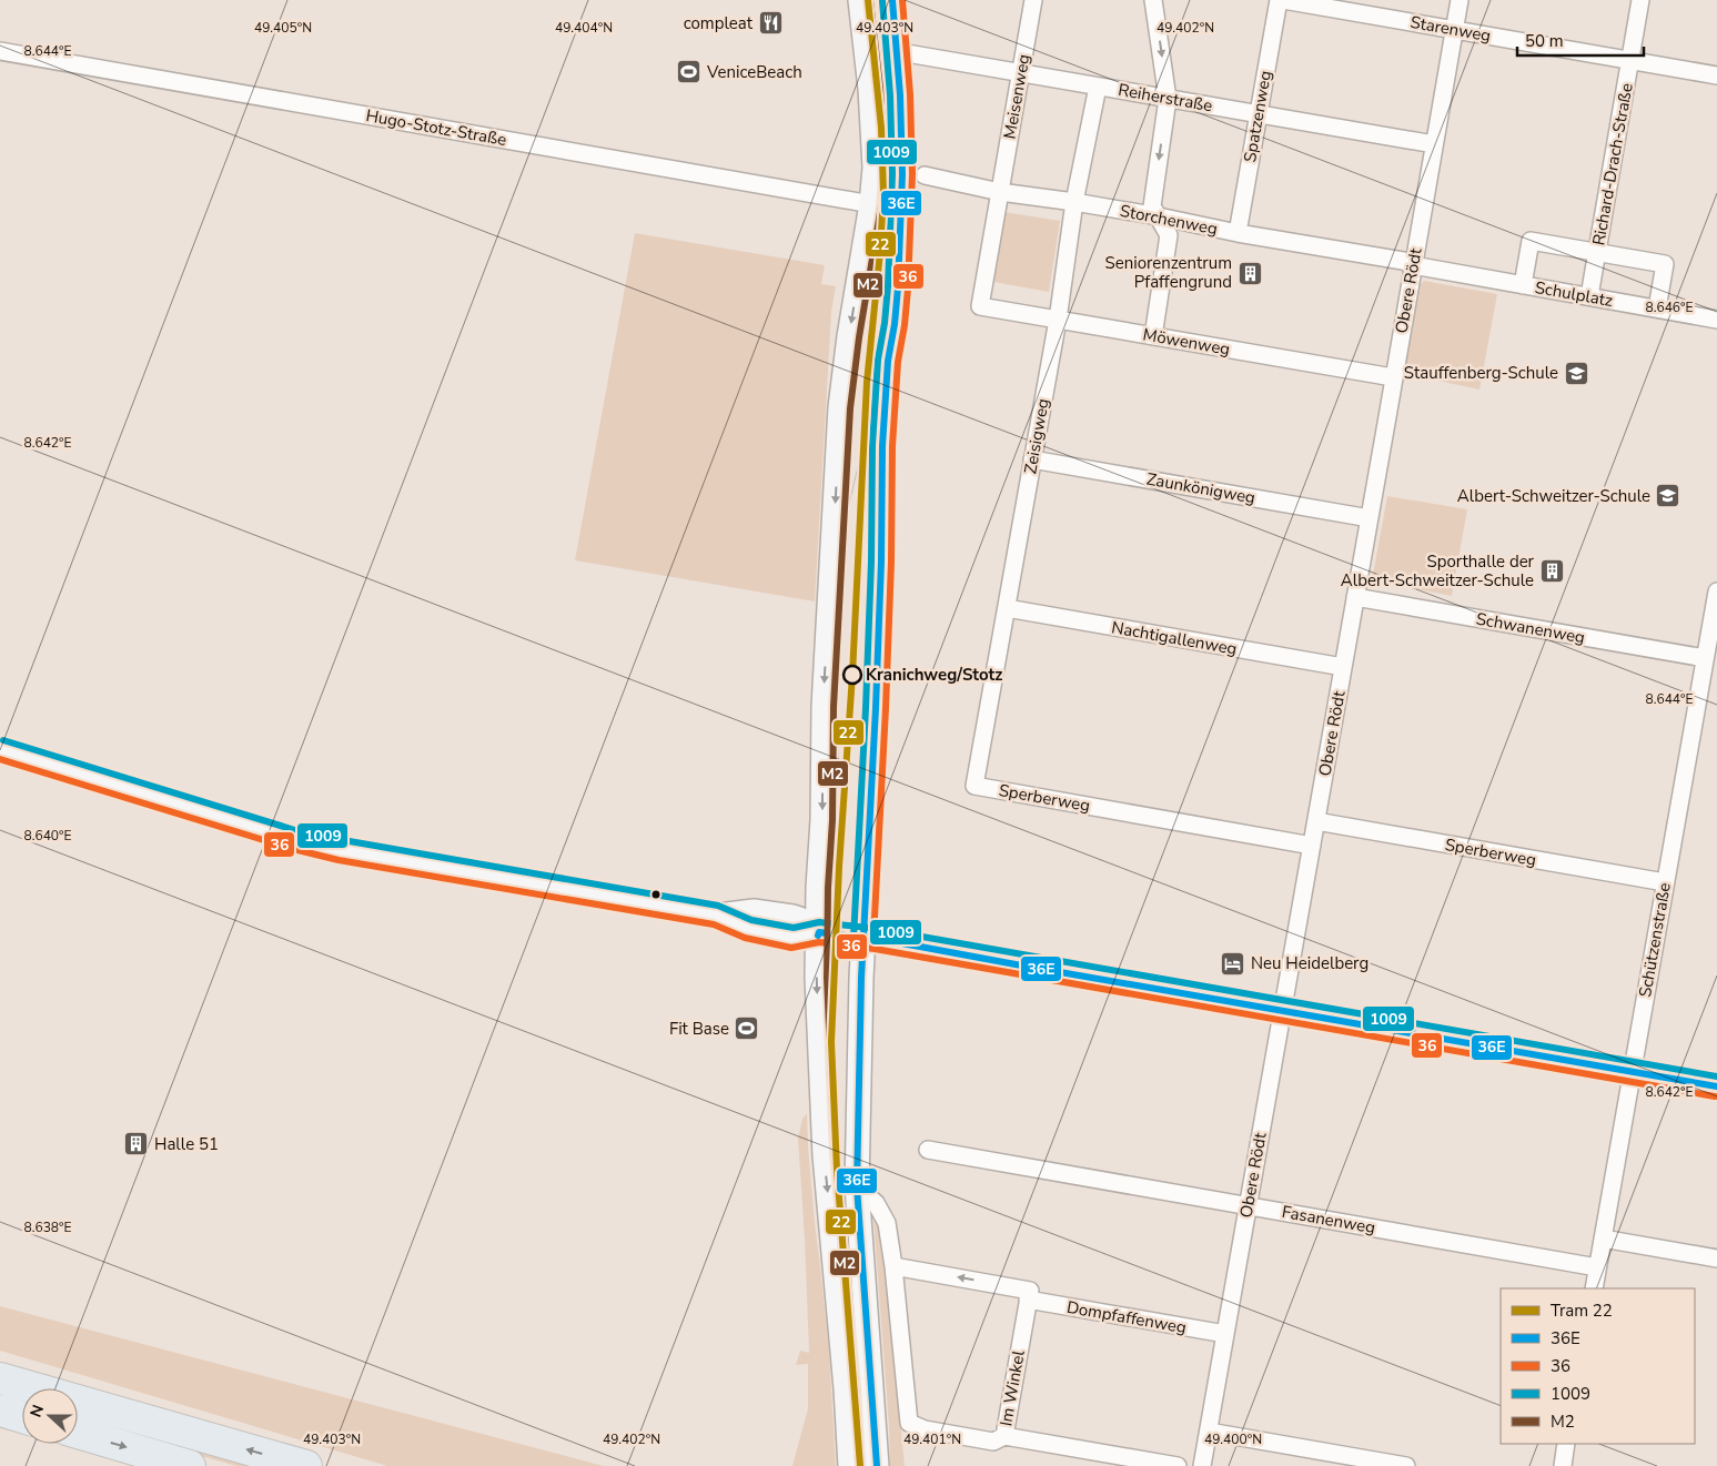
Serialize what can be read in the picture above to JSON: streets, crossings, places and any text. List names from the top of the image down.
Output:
{
  "streets": {
    "street": [
      "Starenweg",
      "Meisenweg",
      "Reiherstraße",
      "Spatzenweg",
      "Hugo-Stotz-Straße",
      "Richard-Drach-Straße",
      "Storchenweg",
      "Obere Rödt",
      "Schulplatz",
      "Möwenweg",
      "Zeisigweg",
      "Zaunkönigweg",
      "Schwanenweg",
      "Nachtigallenweg",
      "Sperberweg",
      "Schützenstraße",
      "Fasanenweg",
      "Dompfaffenweg",
      "Im Winkel"
    ]
  },
  "crossings": [
    ["Starenweg", "Richard-Drach-Straße"],
    ["Starenweg", "Obere Rödt"],
    ["Meisenweg", "Reiherstraße"],
    ["Meisenweg", "Storchenweg"],
    ["Meisenweg", "Möwenweg"],
    ["Reiherstraße", "Spatzenweg"],
    ["Reiherstraße", "Obere Rödt"],
    ["Reiherstraße", "Zeisigweg"],
    ["Spatzenweg", "Storchenweg"],
    ["Richard-Drach-Straße", "Schulplatz"],
    ["Storchenweg", "Obere Rödt"],
    ["Storchenweg", "Schulplatz"],
    ["Storchenweg", "Zeisigweg"],
    ["Obere Rödt", "Schulplatz"],
    ["Obere Rödt", "Möwenweg"],
    ["Obere Rödt", "Zaunkönigweg"],
    ["Obere Rödt", "Schwanenweg"],
    ["Obere Rödt", "Nachtigallenweg"],
    ["Obere Rödt", "Sperberweg"],
    ["Obere Rödt", "Fasanenweg"],
    ["Obere Rödt", "Dompfaffenweg"],
    ["Möwenweg", "Zeisigweg"],
    ["Zeisigweg", "Zaunkönigweg"],
    ["Zeisigweg", "Nachtigallenweg"],
    ["Zeisigweg", "Sperberweg"],
    ["Schwanenweg", "Schützenstraße"],
    ["Sperberweg", "Schützenstraße"],
    ["Schützenstraße", "Fasanenweg"],
    ["Dompfaffenweg", "Im Winkel"]
  ],
  "places": {
    "restaurant": ["compleat"],
    "sports": ["VeniceBeach", "Fit Base"],
    "building": ["Seniorenzentrum Pfaffengrund", "Sporthalle der Albert-Schweitzer-Schule", "Halle 51"],
    "school or university": ["Stauffenberg-Schule", "Albert-Schweitzer-Schule"],
    "other": ["Kranichweg/Stotz"],
    "hotel": ["Neu Heidelberg"]
  },
  "lines": [
    "tram line 22",
    "transit line 36E",
    "transit line 36",
    "transit line M2",
    "transit line 1009"
  ],
  "legend": [
    "Tram 22",
    "36E",
    "36",
    "1009",
    "M2"
  ],
  "scale_bar": "50 m",
  "north": "left",
  "coordinates": [
    "49.405°N",
    "49.404°N",
    "49.403°N",
    "49.402°N",
    "8.644°E",
    "8.646°E",
    "8.642°E",
    "8.640°E",
    "8.638°E",
    "49.401°N",
    "49.400°N"
  ]
}
